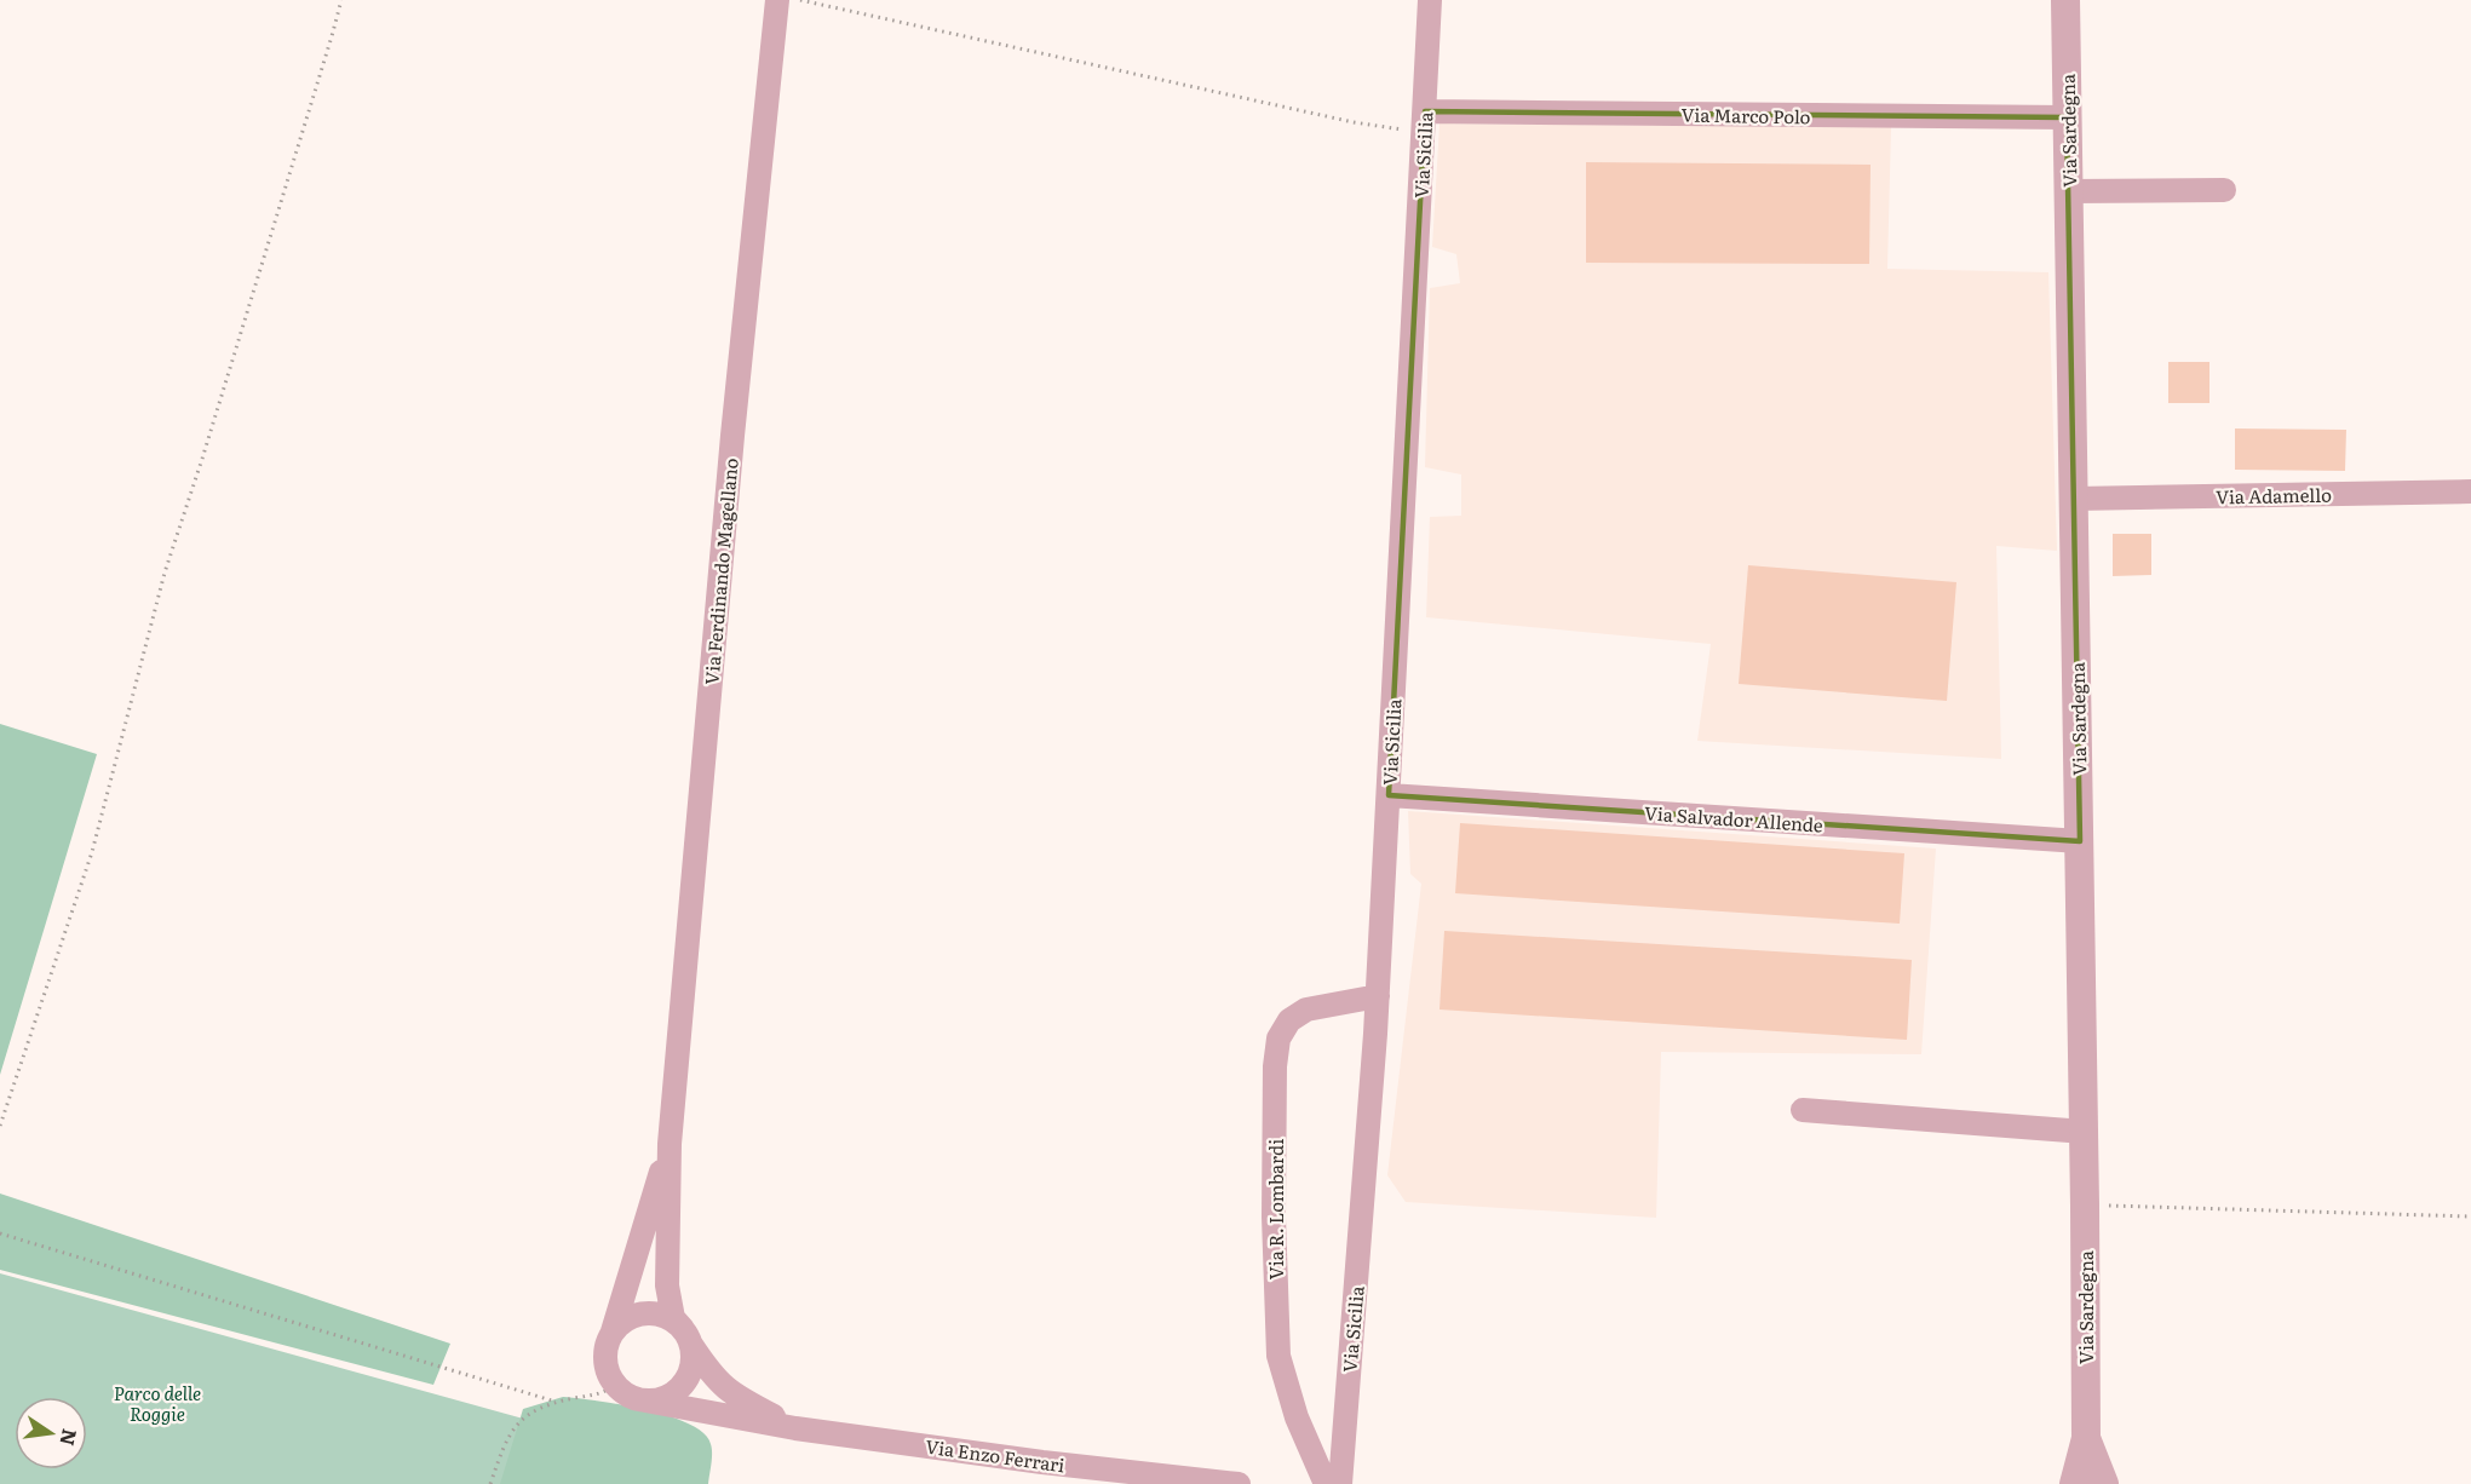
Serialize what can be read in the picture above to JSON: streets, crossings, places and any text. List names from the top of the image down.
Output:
{
  "streets": {
    "street": [
      "Via Marco Polo",
      "Via Sardegna",
      "Via Sicilia",
      "Via Adamello",
      "Via Ferdinando Magellano",
      "Via Salvador Allende",
      "Via R. Lombardi",
      "Via Enzo Ferrari"
    ]
  },
  "crossings": [
    ["Via Marco Polo", "Via Sardegna"],
    ["Via Marco Polo", "Via Sicilia"],
    ["Via Sardegna", "Via Adamello"],
    ["Via Sardegna", "Via Salvador Allende"],
    ["Via Sicilia", "Via Salvador Allende"],
    ["Via Sicilia", "Via R. Lombardi"],
    ["Via Ferdinando Magellano", "Via Enzo Ferrari"]
  ],
  "parks": ["Parco delle Roggie"],
  "north": "right"
}
